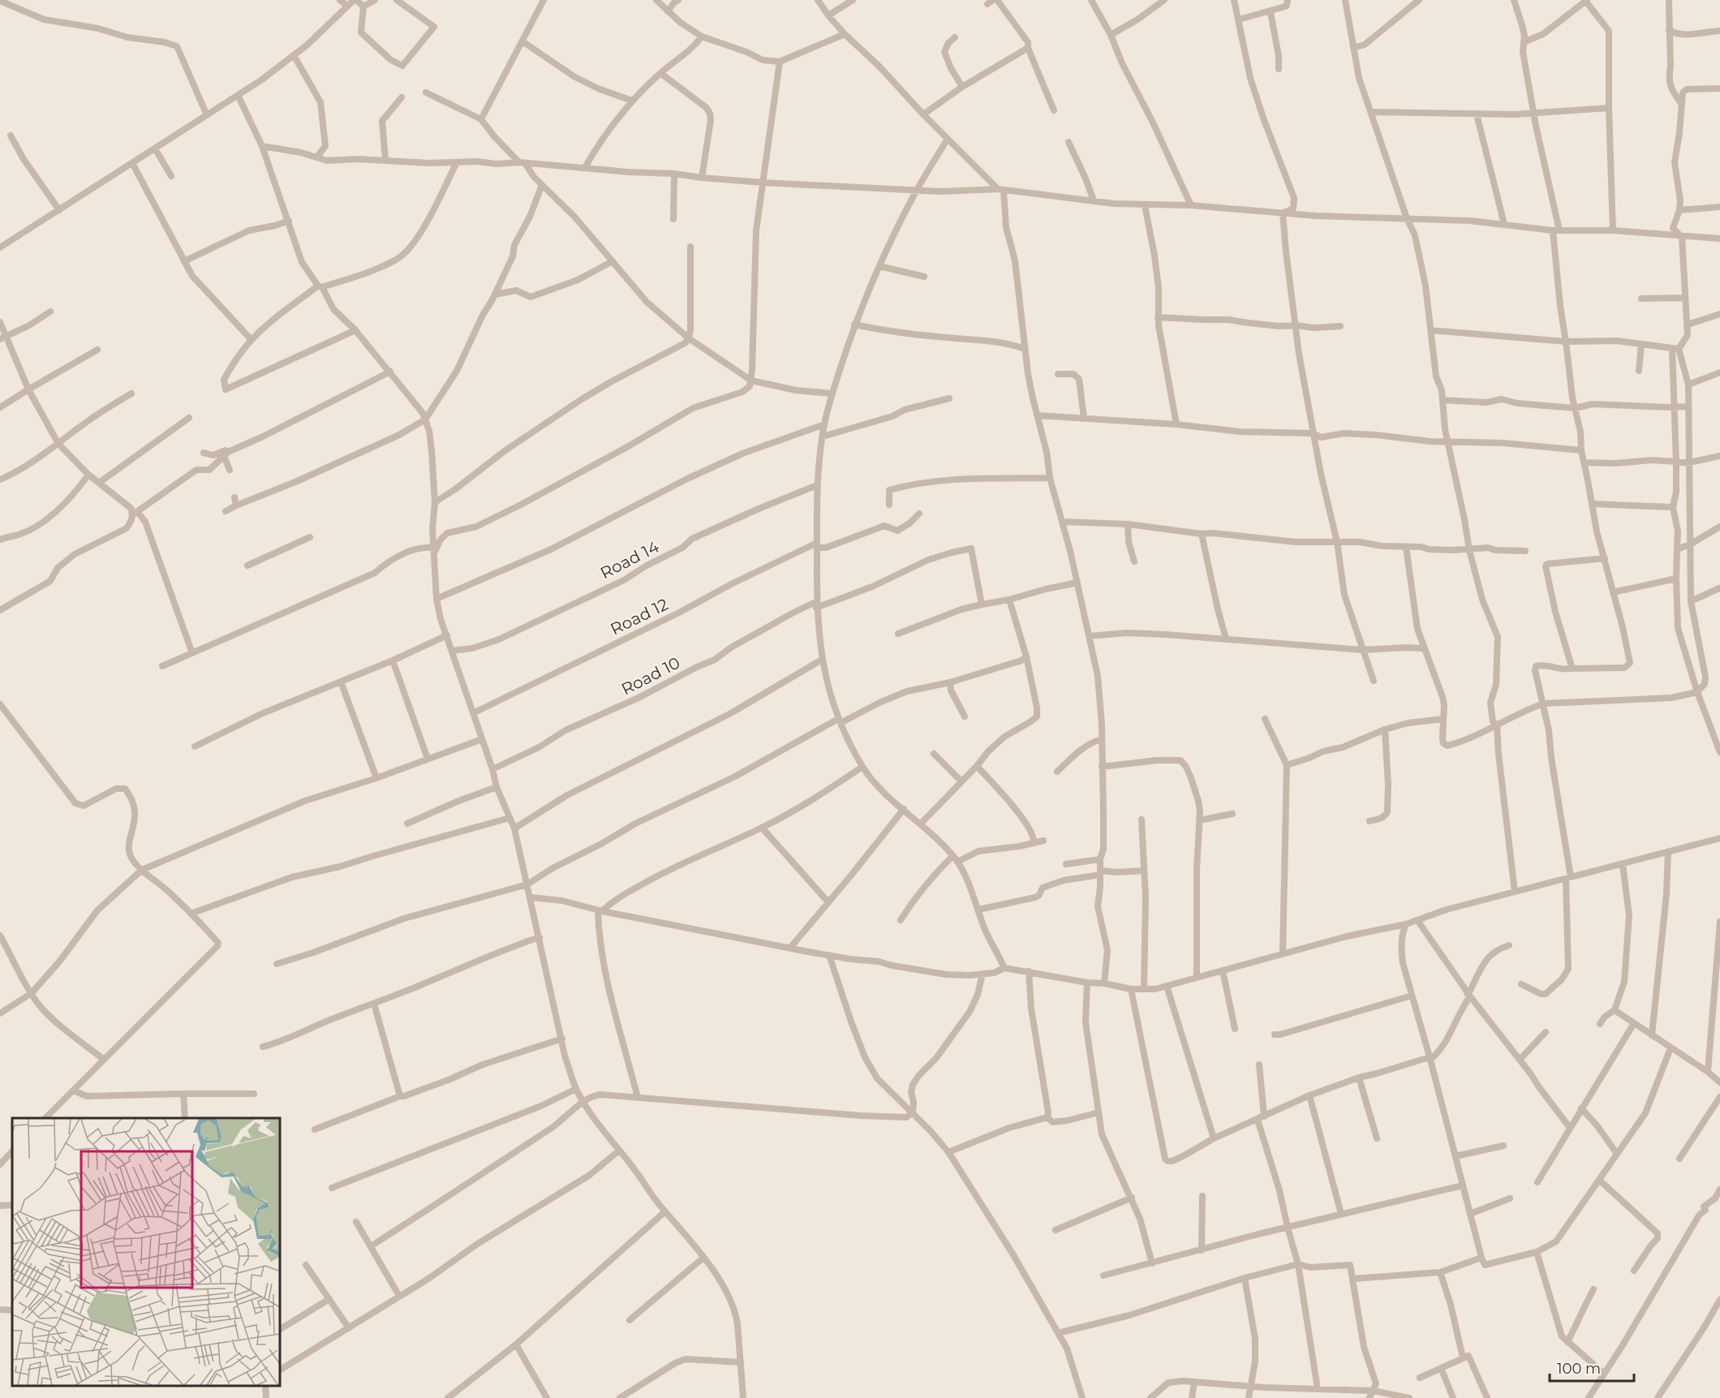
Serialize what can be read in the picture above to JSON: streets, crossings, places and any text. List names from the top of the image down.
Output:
{
  "streets": {
    "street": ["Road 14", "Road 12", "Road 10"]
  },
  "scale_bar": "100 m"
}
